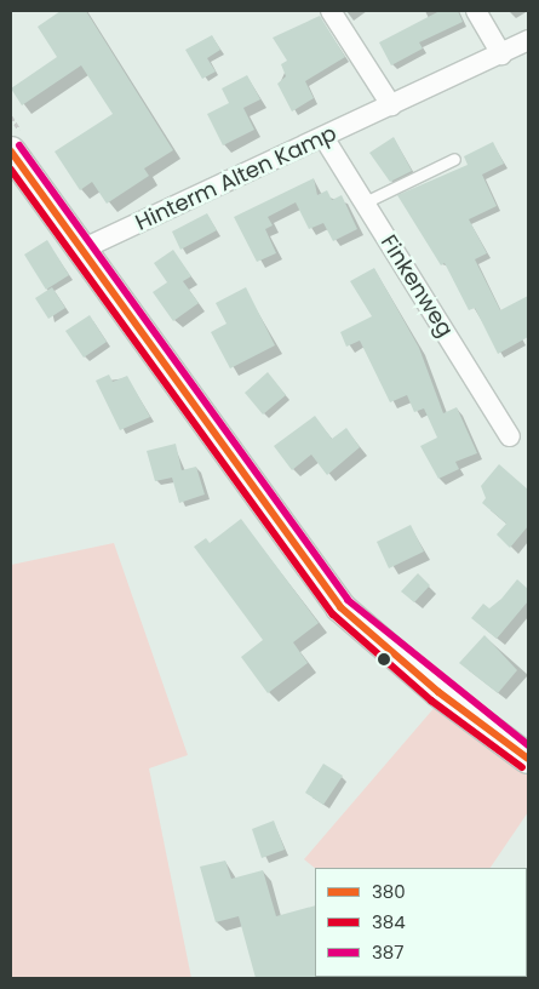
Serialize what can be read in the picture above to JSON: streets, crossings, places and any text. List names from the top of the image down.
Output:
{
  "streets": {
    "street": ["Hinterm Alten Kamp", "Finkenweg"]
  },
  "crossings": [
    ["Hinterm Alten Kamp", "Finkenweg"]
  ],
  "lines": ["transit line 387", "transit line 380", "transit line 384"],
  "legend": ["380", "384", "387"]
}
